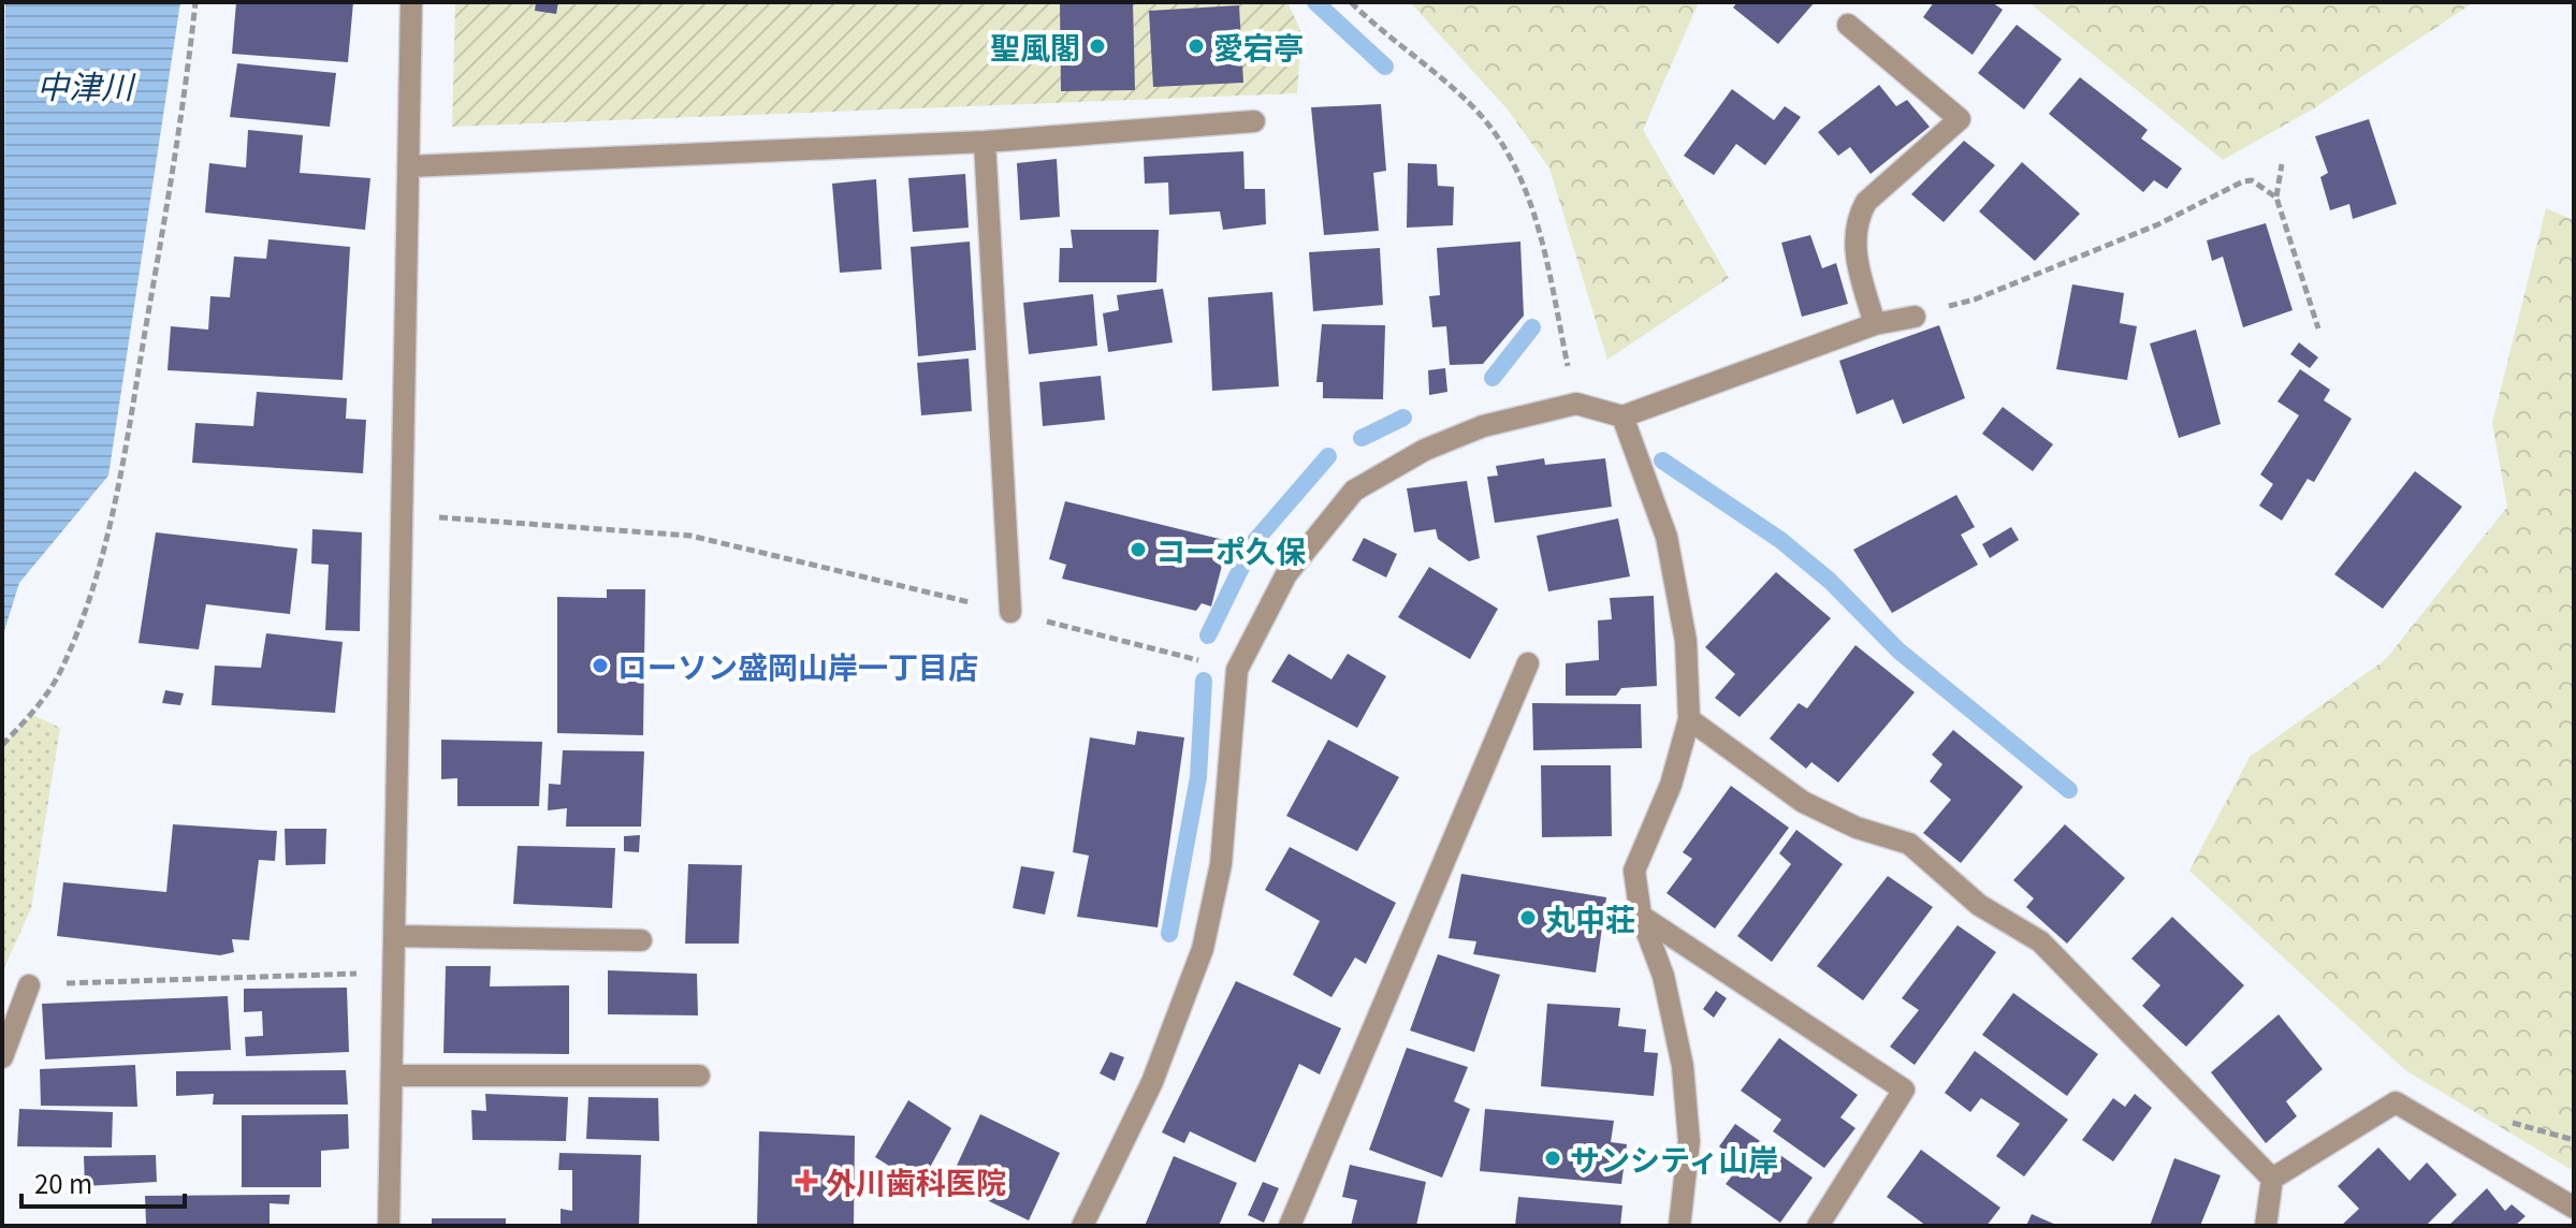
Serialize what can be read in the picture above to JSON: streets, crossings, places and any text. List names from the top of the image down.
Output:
{
  "water": ["中津川"],
  "places": {
    "other": [
      "聖風閣",
      "愛宕亭",
      "コーポ久保",
      "ローソン盛岡山岸一丁目店",
      "丸中荘",
      "サンシティ山岸"
    ],
    "health": ["外川歯科医院"]
  },
  "scale_bar": "20 m"
}
